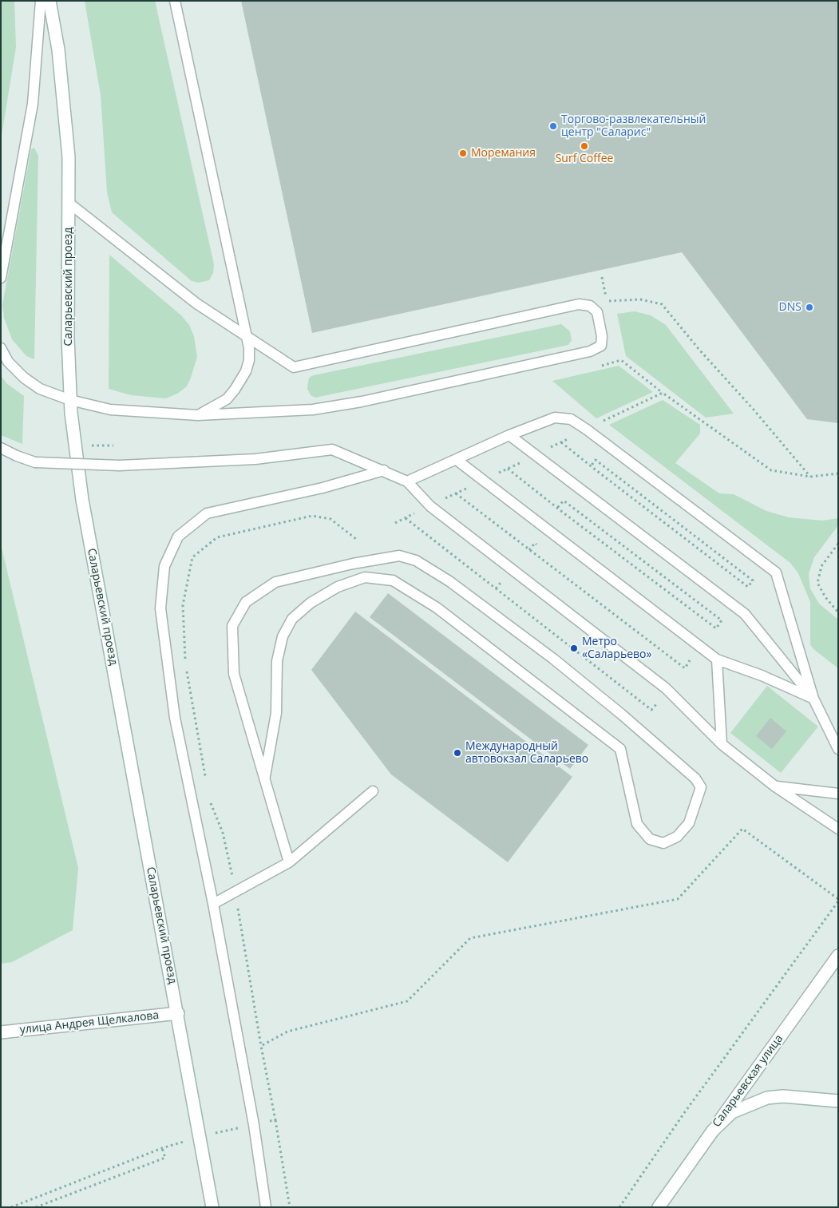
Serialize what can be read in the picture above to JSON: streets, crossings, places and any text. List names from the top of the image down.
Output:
{
  "streets": {
    "street": ["Саларьевский проезд", "улица Андрея Щелкалова", "Саларьевская улица"]
  },
  "crossings": [
    ["Саларьевский проезд", "улица Андрея Щелкалова"]
  ],
  "places": [
    "Торгово-развлекательный центр \"Саларис\"",
    "Surf Coffee",
    "Моремания",
    "DNS",
    "Метро «Саларьево»",
    "Международный автовокзал Саларьево"
  ]
}
